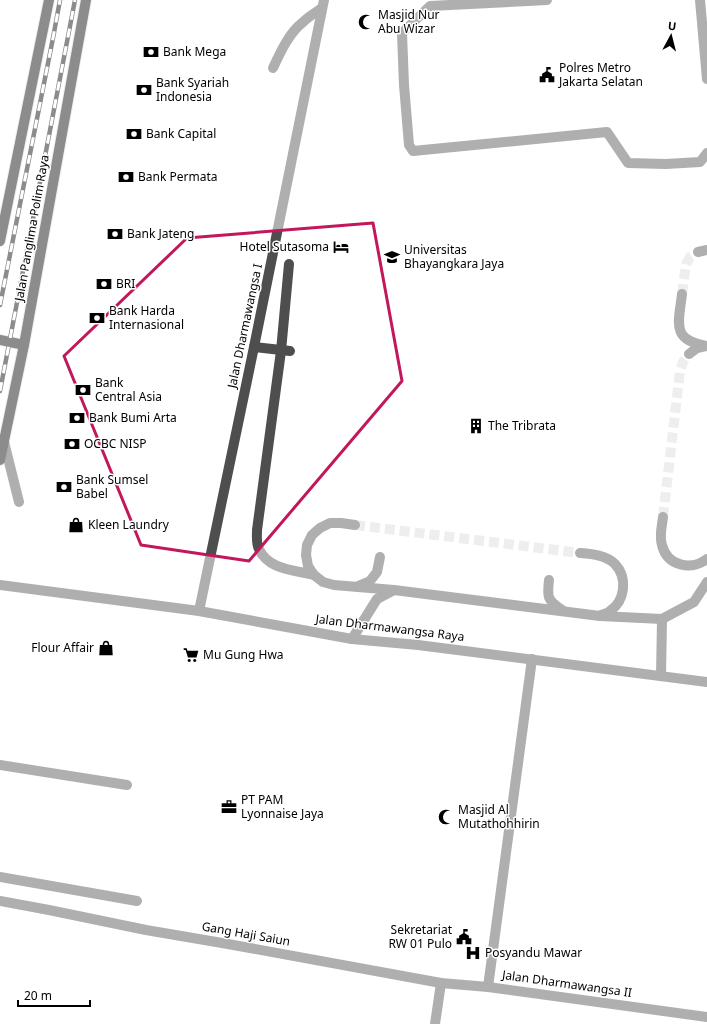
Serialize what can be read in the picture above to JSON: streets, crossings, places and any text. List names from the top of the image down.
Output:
{
  "streets": {
    "main road": ["Jalan Panglima Polim Raya"],
    "street": [
      "Jalan Dharmawangsa I",
      "Jalan Dharmawangsa Raya",
      "Gang Haji Saiun",
      "Jalan Dharmawangsa II"
    ]
  },
  "crossings": [
    ["Jalan Dharmawangsa I", "Jalan Dharmawangsa Raya"],
    ["Jalan Dharmawangsa Raya", "Jalan Dharmawangsa II"],
    ["Gang Haji Saiun", "Jalan Dharmawangsa II"]
  ],
  "places": {
    "mosque": ["Masjid Nur Abu Wizar", "Masjid Al Mutathohhirin"],
    "bank": [
      "Bank Mega",
      "Bank Syariah Indonesia",
      "Bank Capital",
      "Bank Permata",
      "Bank Jateng",
      "BRI",
      "Bank Harda Internasional",
      "Bank Central Asia",
      "Bank Bumi Arta",
      "OCBC NISP",
      "Bank Sumsel Babel"
    ],
    "public building": ["Polres Metro Jakarta Selatan", "Sekretariat RW 01 Pulo"],
    "hotel": ["Hotel Sutasoma"],
    "school or university": ["Universitas Bhayangkara Jaya"],
    "building": ["The Tribrata"],
    "shop": ["Kleen Laundry", "Flour Affair"],
    "supermarket": ["Mu Gung Hwa"],
    "office": ["PT PAM Lyonnaise Jaya"],
    "hospital": ["Posyandu Mawar"]
  },
  "scale_bar": "20 m",
  "north": "top"
}
